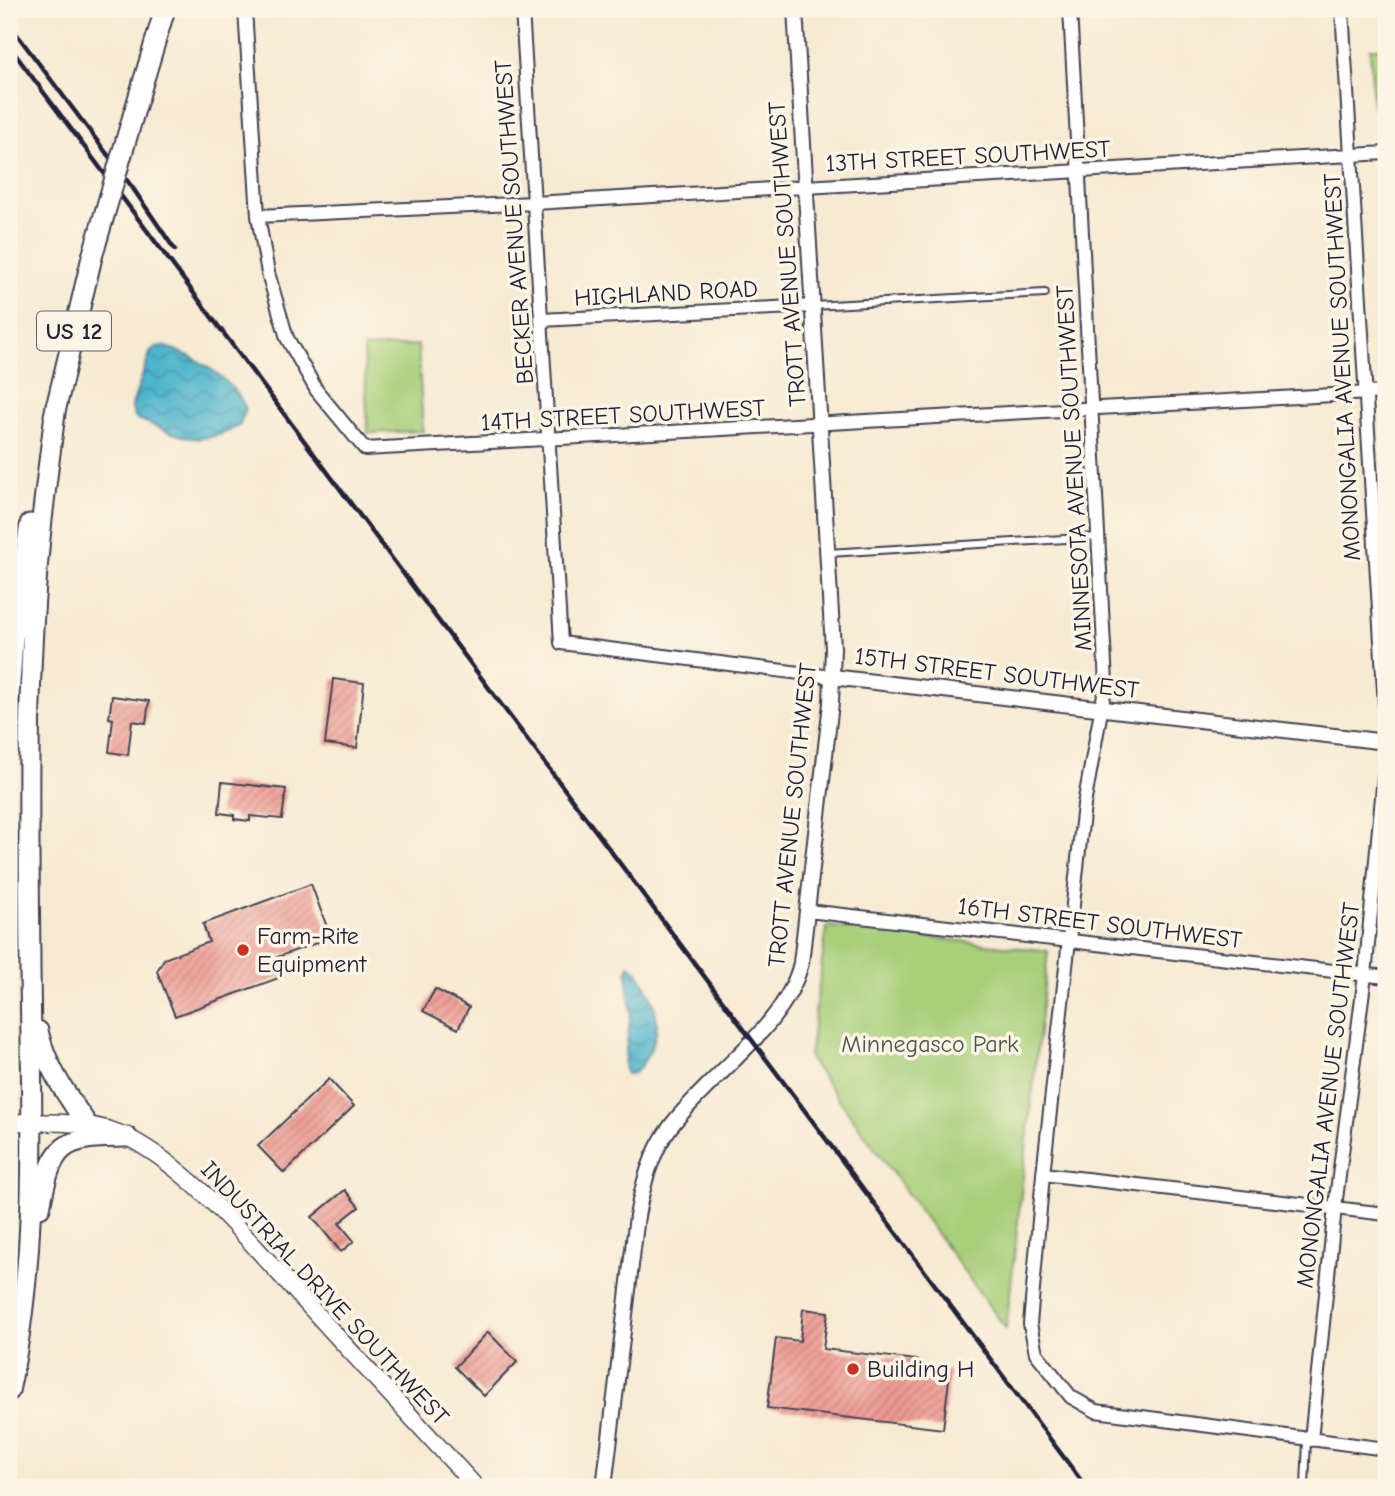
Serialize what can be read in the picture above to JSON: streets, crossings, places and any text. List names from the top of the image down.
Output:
{
  "streets": {
    "highway": ["US 12"],
    "main road": ["INDUSTRIAL DRIVE SOUTHWEST"],
    "street": [
      "13TH STREET SOUTHWEST",
      "BECKER AVENUE SOUTHWEST",
      "TROTT AVENUE SOUTHWEST",
      "HIGHLAND ROAD",
      "MONONGALIA AVENUE SOUTHWEST",
      "14TH STREET SOUTHWEST",
      "MINNESOTA AVENUE SOUTHWEST",
      "15TH STREET SOUTHWEST",
      "16TH STREET SOUTHWEST"
    ]
  },
  "crossings": [
    ["13TH STREET SOUTHWEST", "BECKER AVENUE SOUTHWEST"],
    ["13TH STREET SOUTHWEST", "TROTT AVENUE SOUTHWEST"],
    ["13TH STREET SOUTHWEST", "MONONGALIA AVENUE SOUTHWEST"],
    ["13TH STREET SOUTHWEST", "14TH STREET SOUTHWEST"],
    ["13TH STREET SOUTHWEST", "MINNESOTA AVENUE SOUTHWEST"],
    ["BECKER AVENUE SOUTHWEST", "HIGHLAND ROAD"],
    ["BECKER AVENUE SOUTHWEST", "14TH STREET SOUTHWEST"],
    ["BECKER AVENUE SOUTHWEST", "15TH STREET SOUTHWEST"],
    ["TROTT AVENUE SOUTHWEST", "HIGHLAND ROAD"],
    ["TROTT AVENUE SOUTHWEST", "14TH STREET SOUTHWEST"],
    ["TROTT AVENUE SOUTHWEST", "15TH STREET SOUTHWEST"],
    ["TROTT AVENUE SOUTHWEST", "16TH STREET SOUTHWEST"],
    ["US 12", "INDUSTRIAL DRIVE SOUTHWEST"],
    ["MONONGALIA AVENUE SOUTHWEST", "14TH STREET SOUTHWEST"],
    ["MONONGALIA AVENUE SOUTHWEST", "MINNESOTA AVENUE SOUTHWEST"],
    ["MONONGALIA AVENUE SOUTHWEST", "16TH STREET SOUTHWEST"],
    ["14TH STREET SOUTHWEST", "MINNESOTA AVENUE SOUTHWEST"],
    ["MINNESOTA AVENUE SOUTHWEST", "15TH STREET SOUTHWEST"],
    ["MINNESOTA AVENUE SOUTHWEST", "16TH STREET SOUTHWEST"]
  ],
  "parks": ["Minnegasco Park"],
  "places": ["Farm-Rite Equipment", "Building H"]
}
